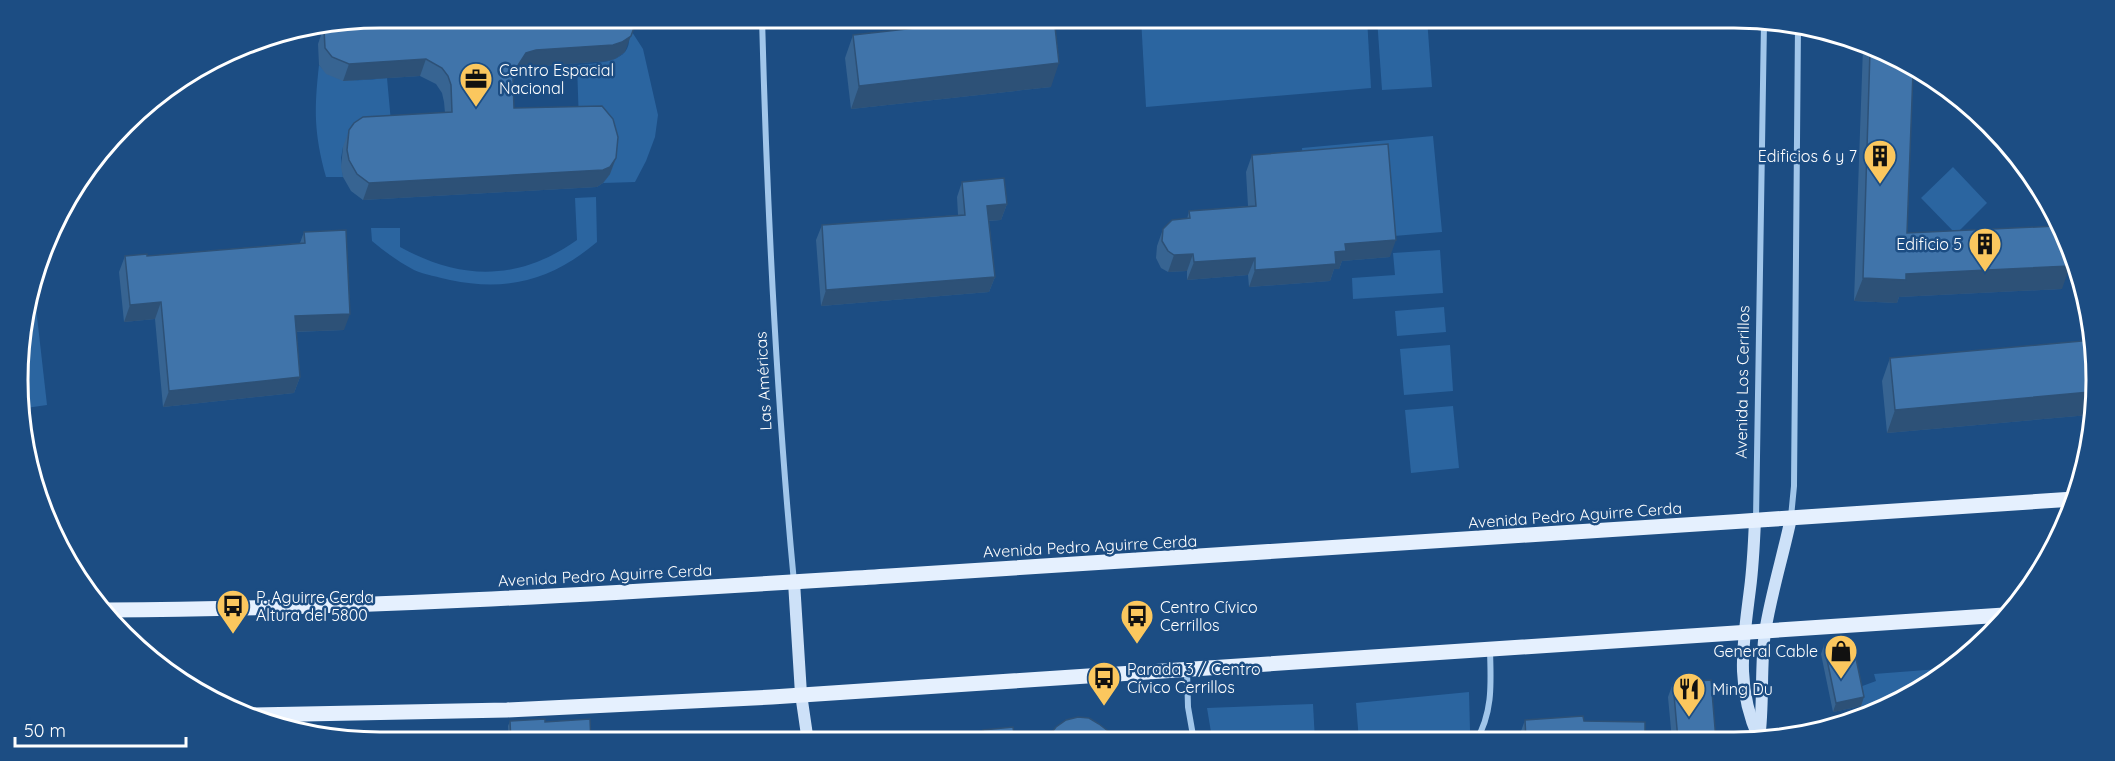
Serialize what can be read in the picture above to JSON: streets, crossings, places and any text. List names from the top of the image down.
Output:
{
  "streets": {
    "main road": ["Avenida Pedro Aguirre Cerda"],
    "street": ["Las Américas", "Avenida Los Cerrillos"]
  },
  "crossings": [
    ["Las Américas", "Avenida Pedro Aguirre Cerda"],
    ["Avenida Los Cerrillos", "Avenida Pedro Aguirre Cerda"]
  ],
  "places": {
    "office": ["Centro Espacial Nacional"],
    "building": ["Edificios 6 y 7", "Edificio 5"],
    "bus stop": ["P. Aguirre Cerda Altura del 5800", "Centro Cívico Cerrillos", "Parada 3 / Centro Cívico Cerrillos"],
    "shop": ["General Cable"],
    "restaurant": ["Ming Du"]
  },
  "scale_bar": "50 m"
}
